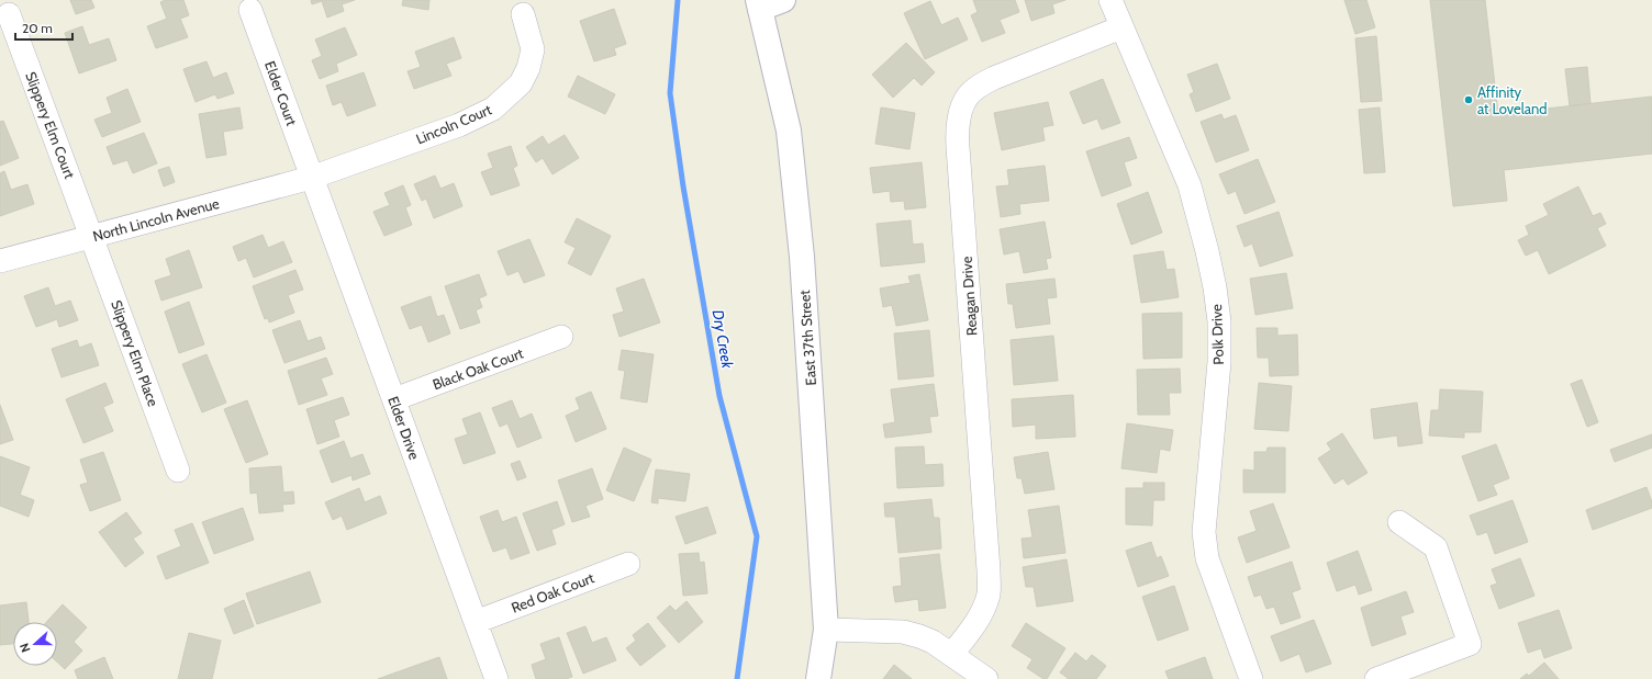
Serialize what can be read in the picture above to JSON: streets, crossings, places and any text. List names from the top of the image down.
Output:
{
  "streets": {
    "main road": ["East 37th Street"],
    "street": [
      "Elder Court",
      "Lincoln Court",
      "Slippery Elm Court",
      "North Lincoln Avenue",
      "Reagan Drive",
      "Polk Drive",
      "Slippery Elm Place",
      "Black Oak Court",
      "Elder Drive",
      "Red Oak Court"
    ]
  },
  "crossings": [
    ["Elder Court", "Lincoln Court"],
    ["Elder Court", "North Lincoln Avenue"],
    ["Elder Court", "Elder Drive"],
    ["Lincoln Court", "North Lincoln Avenue"],
    ["Lincoln Court", "Elder Drive"],
    ["Slippery Elm Court", "North Lincoln Avenue"],
    ["Slippery Elm Court", "Slippery Elm Place"],
    ["North Lincoln Avenue", "Slippery Elm Place"],
    ["North Lincoln Avenue", "Elder Drive"],
    ["Reagan Drive", "Polk Drive"],
    ["Black Oak Court", "Elder Drive"],
    ["Elder Drive", "Red Oak Court"]
  ],
  "water": ["Dry Creek"],
  "places": ["Affinity at Loveland"],
  "scale_bar": "20 m",
  "north": "left"
}
